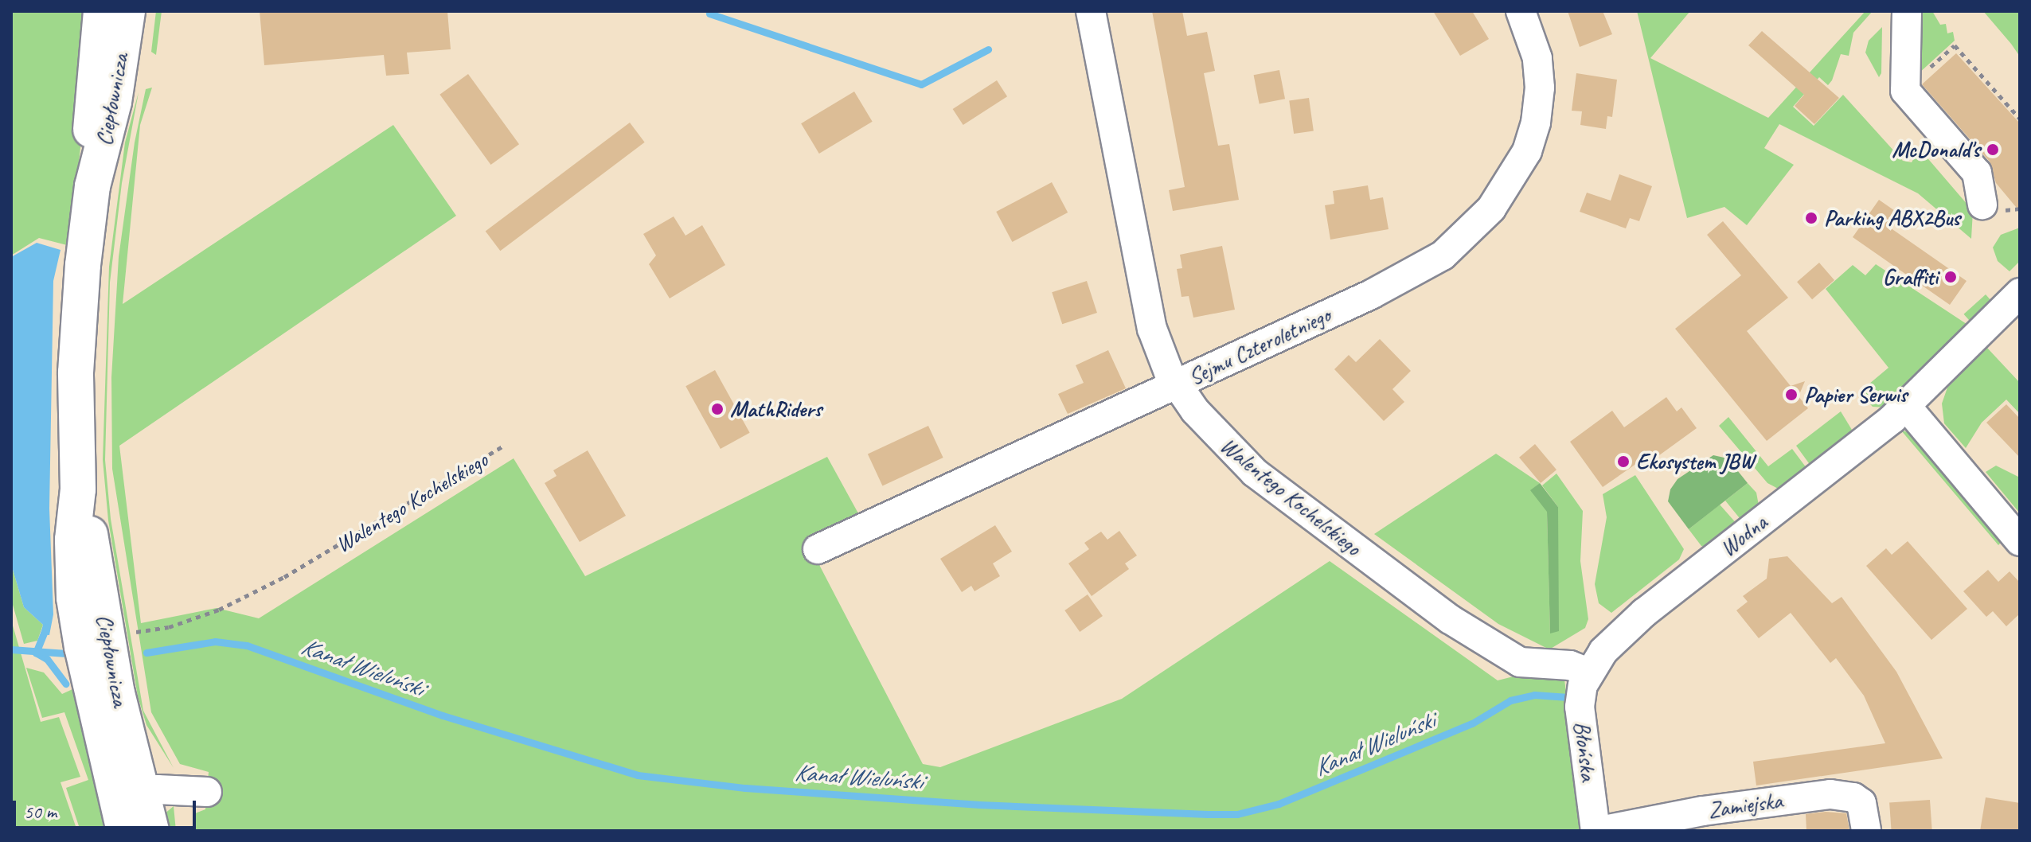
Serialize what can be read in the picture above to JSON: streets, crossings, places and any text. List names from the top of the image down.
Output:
{
  "streets": {
    "main road": ["Ciepłownicza"],
    "street": [
      "Sejmu Czteroletniego",
      "Walentego Kochelskiego",
      "Wodna",
      "Błońska",
      "Zamiejska"
    ]
  },
  "crossings": [
    ["Sejmu Czteroletniego", "Walentego Kochelskiego"],
    ["Walentego Kochelskiego", "Wodna"],
    ["Walentego Kochelskiego", "Błońska"],
    ["Wodna", "Błońska"],
    ["Błońska", "Zamiejska"]
  ],
  "water": ["Kanał Wieluński"],
  "places": [
    "McDonald's",
    "Parking ABX2Bus",
    "Graffiti",
    "Papier Serwis",
    "MathRiders",
    "Ekosystem JBW"
  ],
  "scale_bar": "50 m"
}
